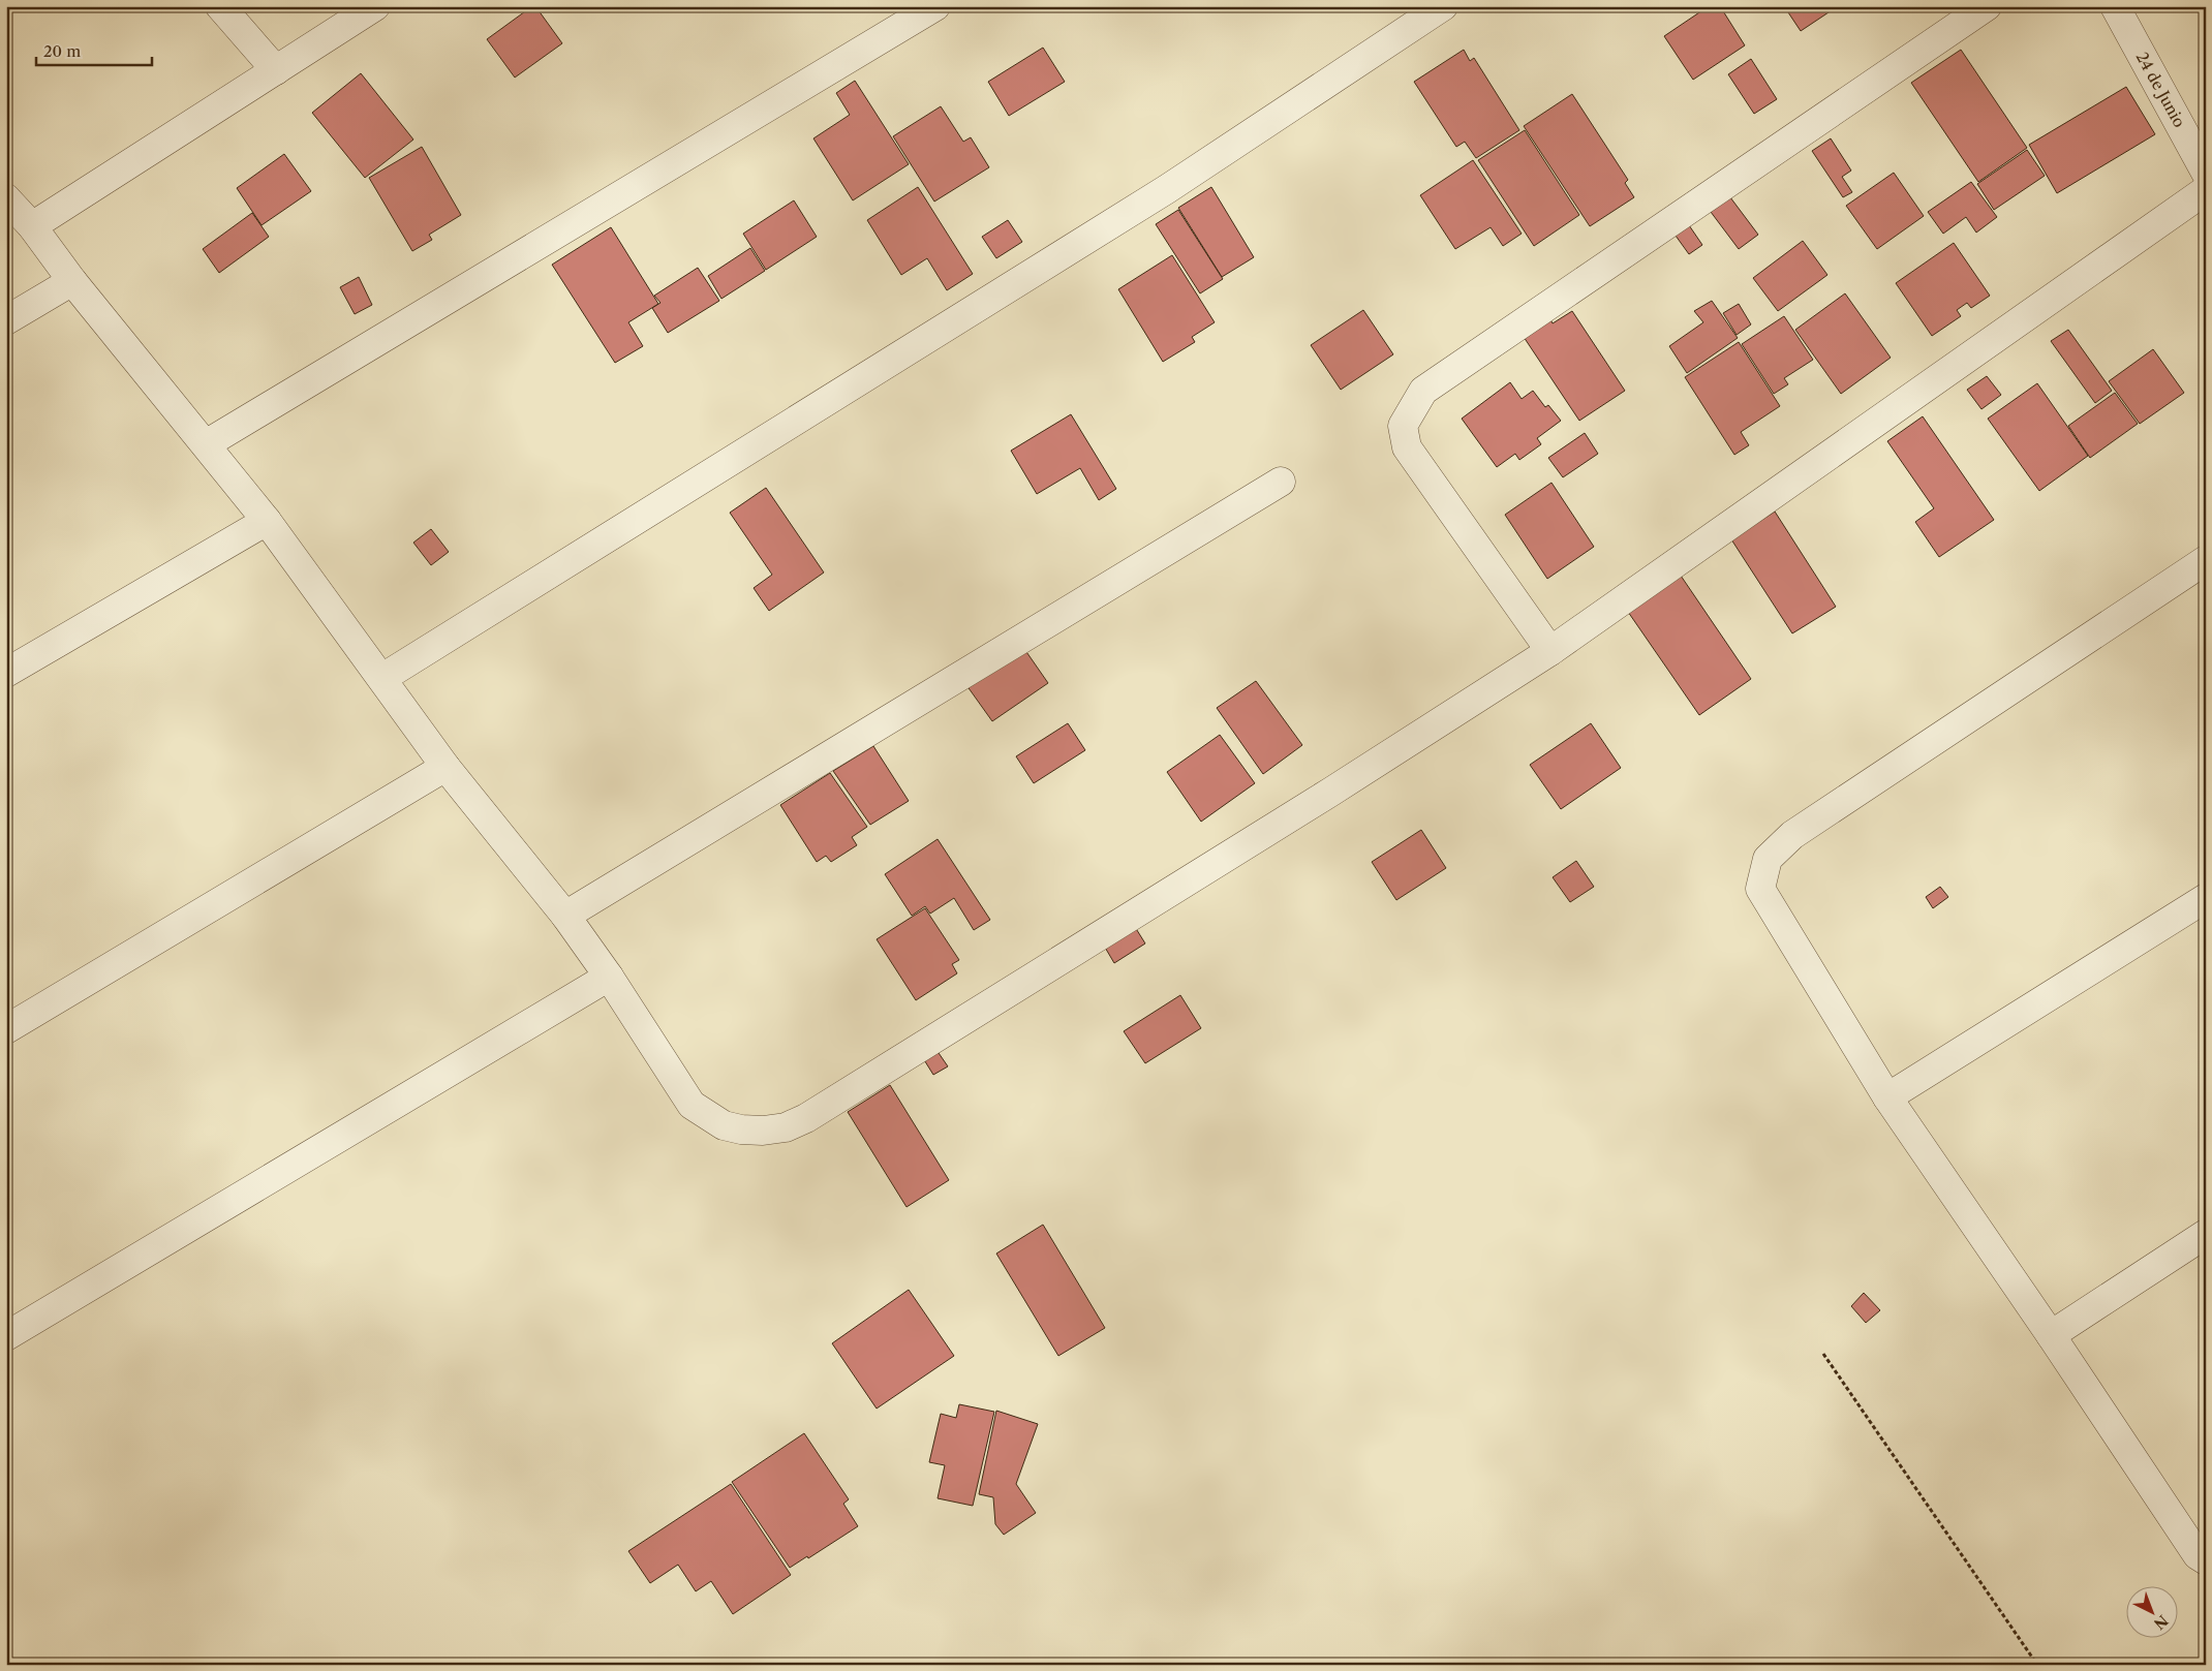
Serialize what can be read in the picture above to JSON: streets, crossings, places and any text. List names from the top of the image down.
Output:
{
  "streets": {
    "street": ["24 de Junio"]
  },
  "scale_bar": "20 m",
  "north": "bottom right"
}
